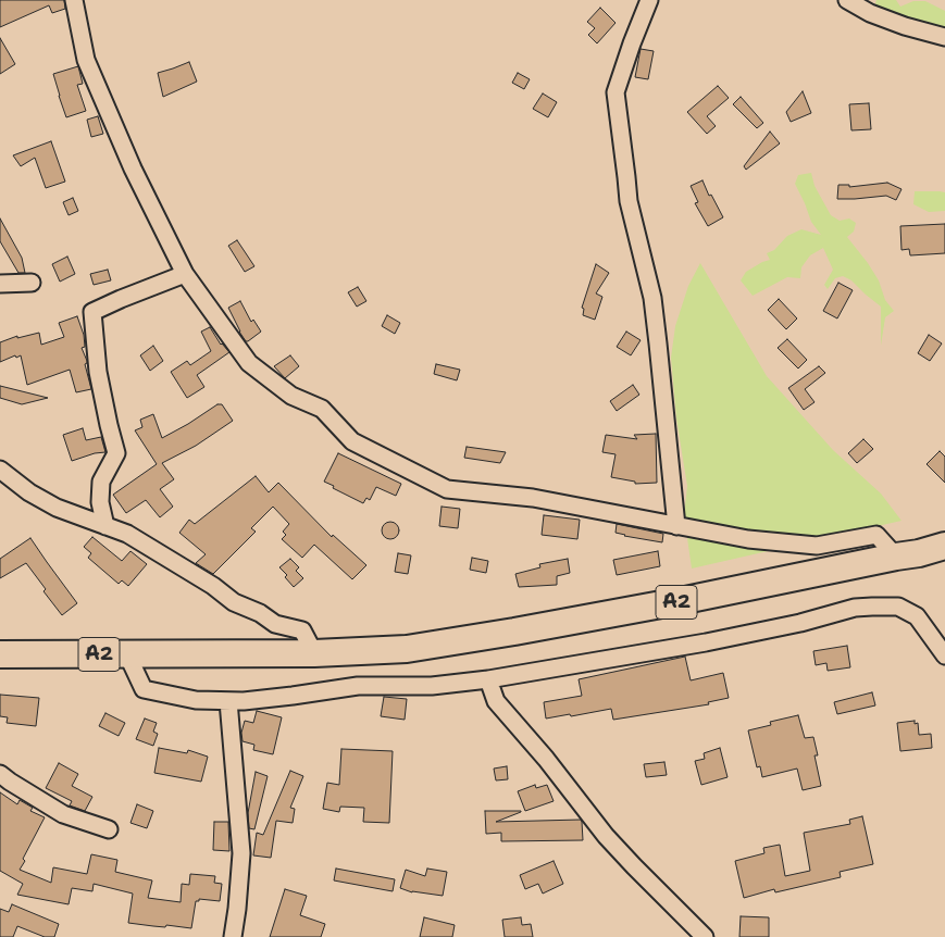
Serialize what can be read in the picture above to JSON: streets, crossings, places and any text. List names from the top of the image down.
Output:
{
  "streets": {
    "main road": ["A2"]
  }
}
